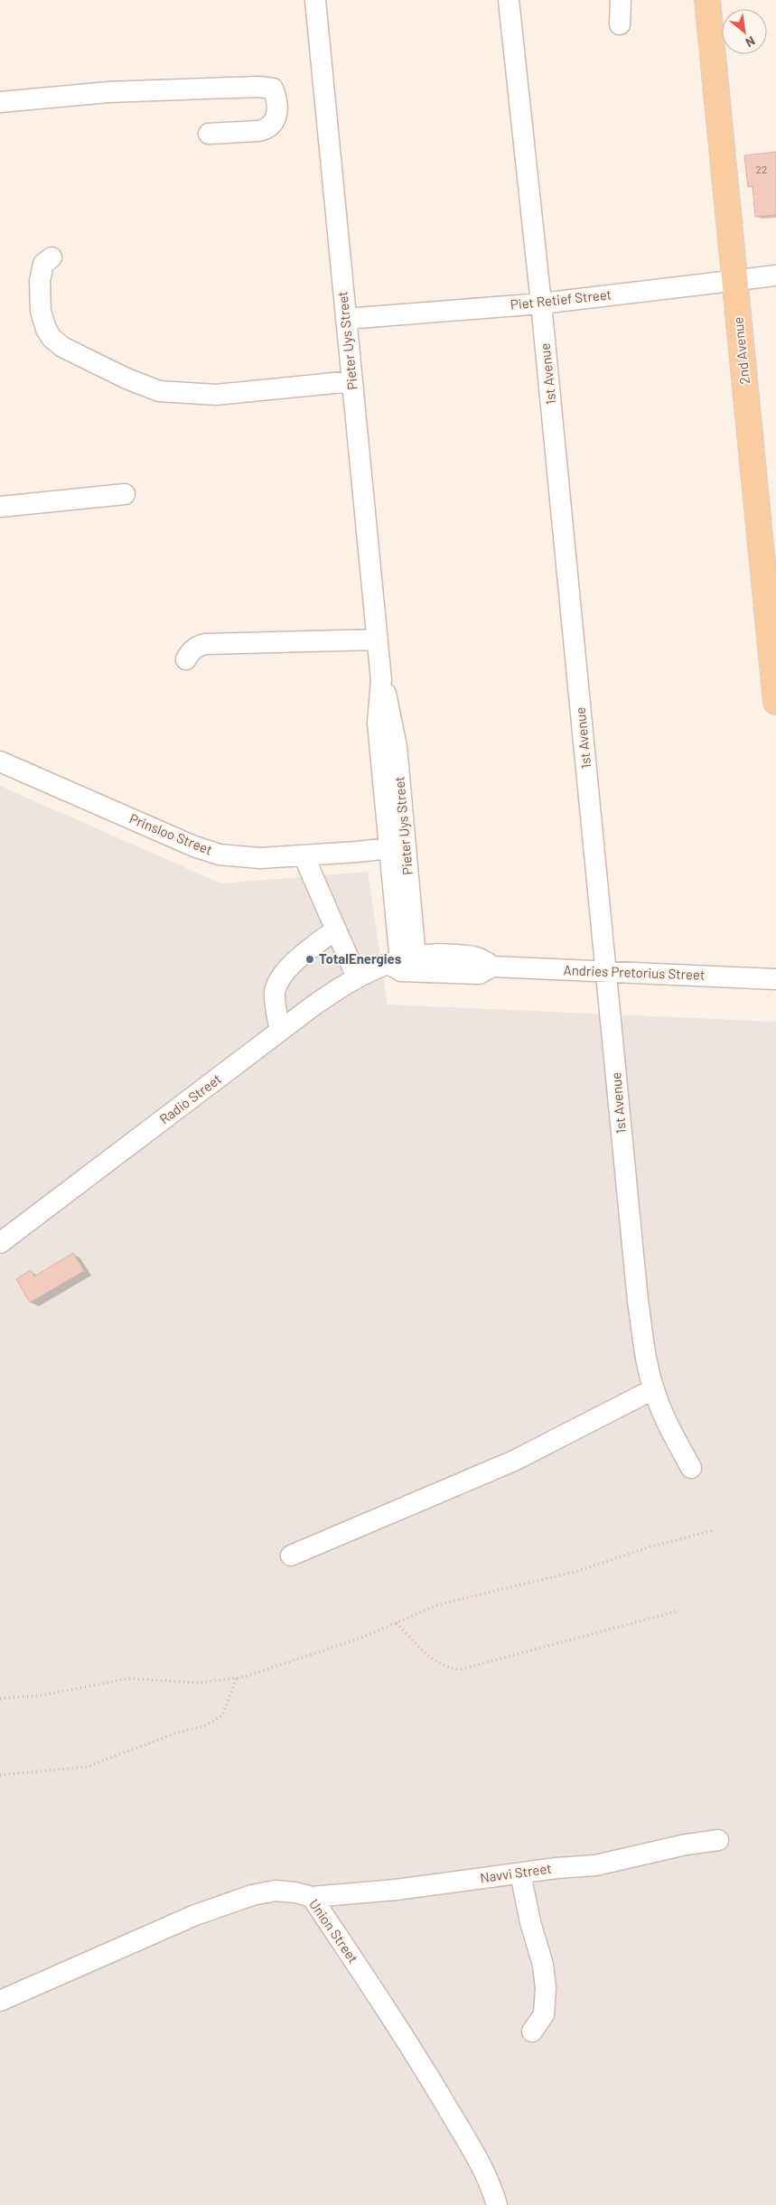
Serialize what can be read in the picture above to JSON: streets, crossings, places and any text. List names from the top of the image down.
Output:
{
  "streets": {
    "main road": ["2nd Avenue"],
    "street": [
      "Piet Retief Street",
      "Pieter Uys Street",
      "1st Avenue",
      "Prinsloo Street",
      "Andries Pretorius Street",
      "Radio Street",
      "Navvi Street",
      "Union Street"
    ]
  },
  "crossings": [
    ["Piet Retief Street", "Pieter Uys Street"],
    ["Piet Retief Street", "2nd Avenue"],
    ["Piet Retief Street", "1st Avenue"],
    ["Pieter Uys Street", "Prinsloo Street"],
    ["Pieter Uys Street", "Andries Pretorius Street"],
    ["Pieter Uys Street", "Radio Street"],
    ["1st Avenue", "Andries Pretorius Street"],
    ["Andries Pretorius Street", "Radio Street"],
    ["Navvi Street", "Union Street"]
  ],
  "places": ["TotalEnergies"],
  "house_numbers": ["22"],
  "north": "bottom right"
}
